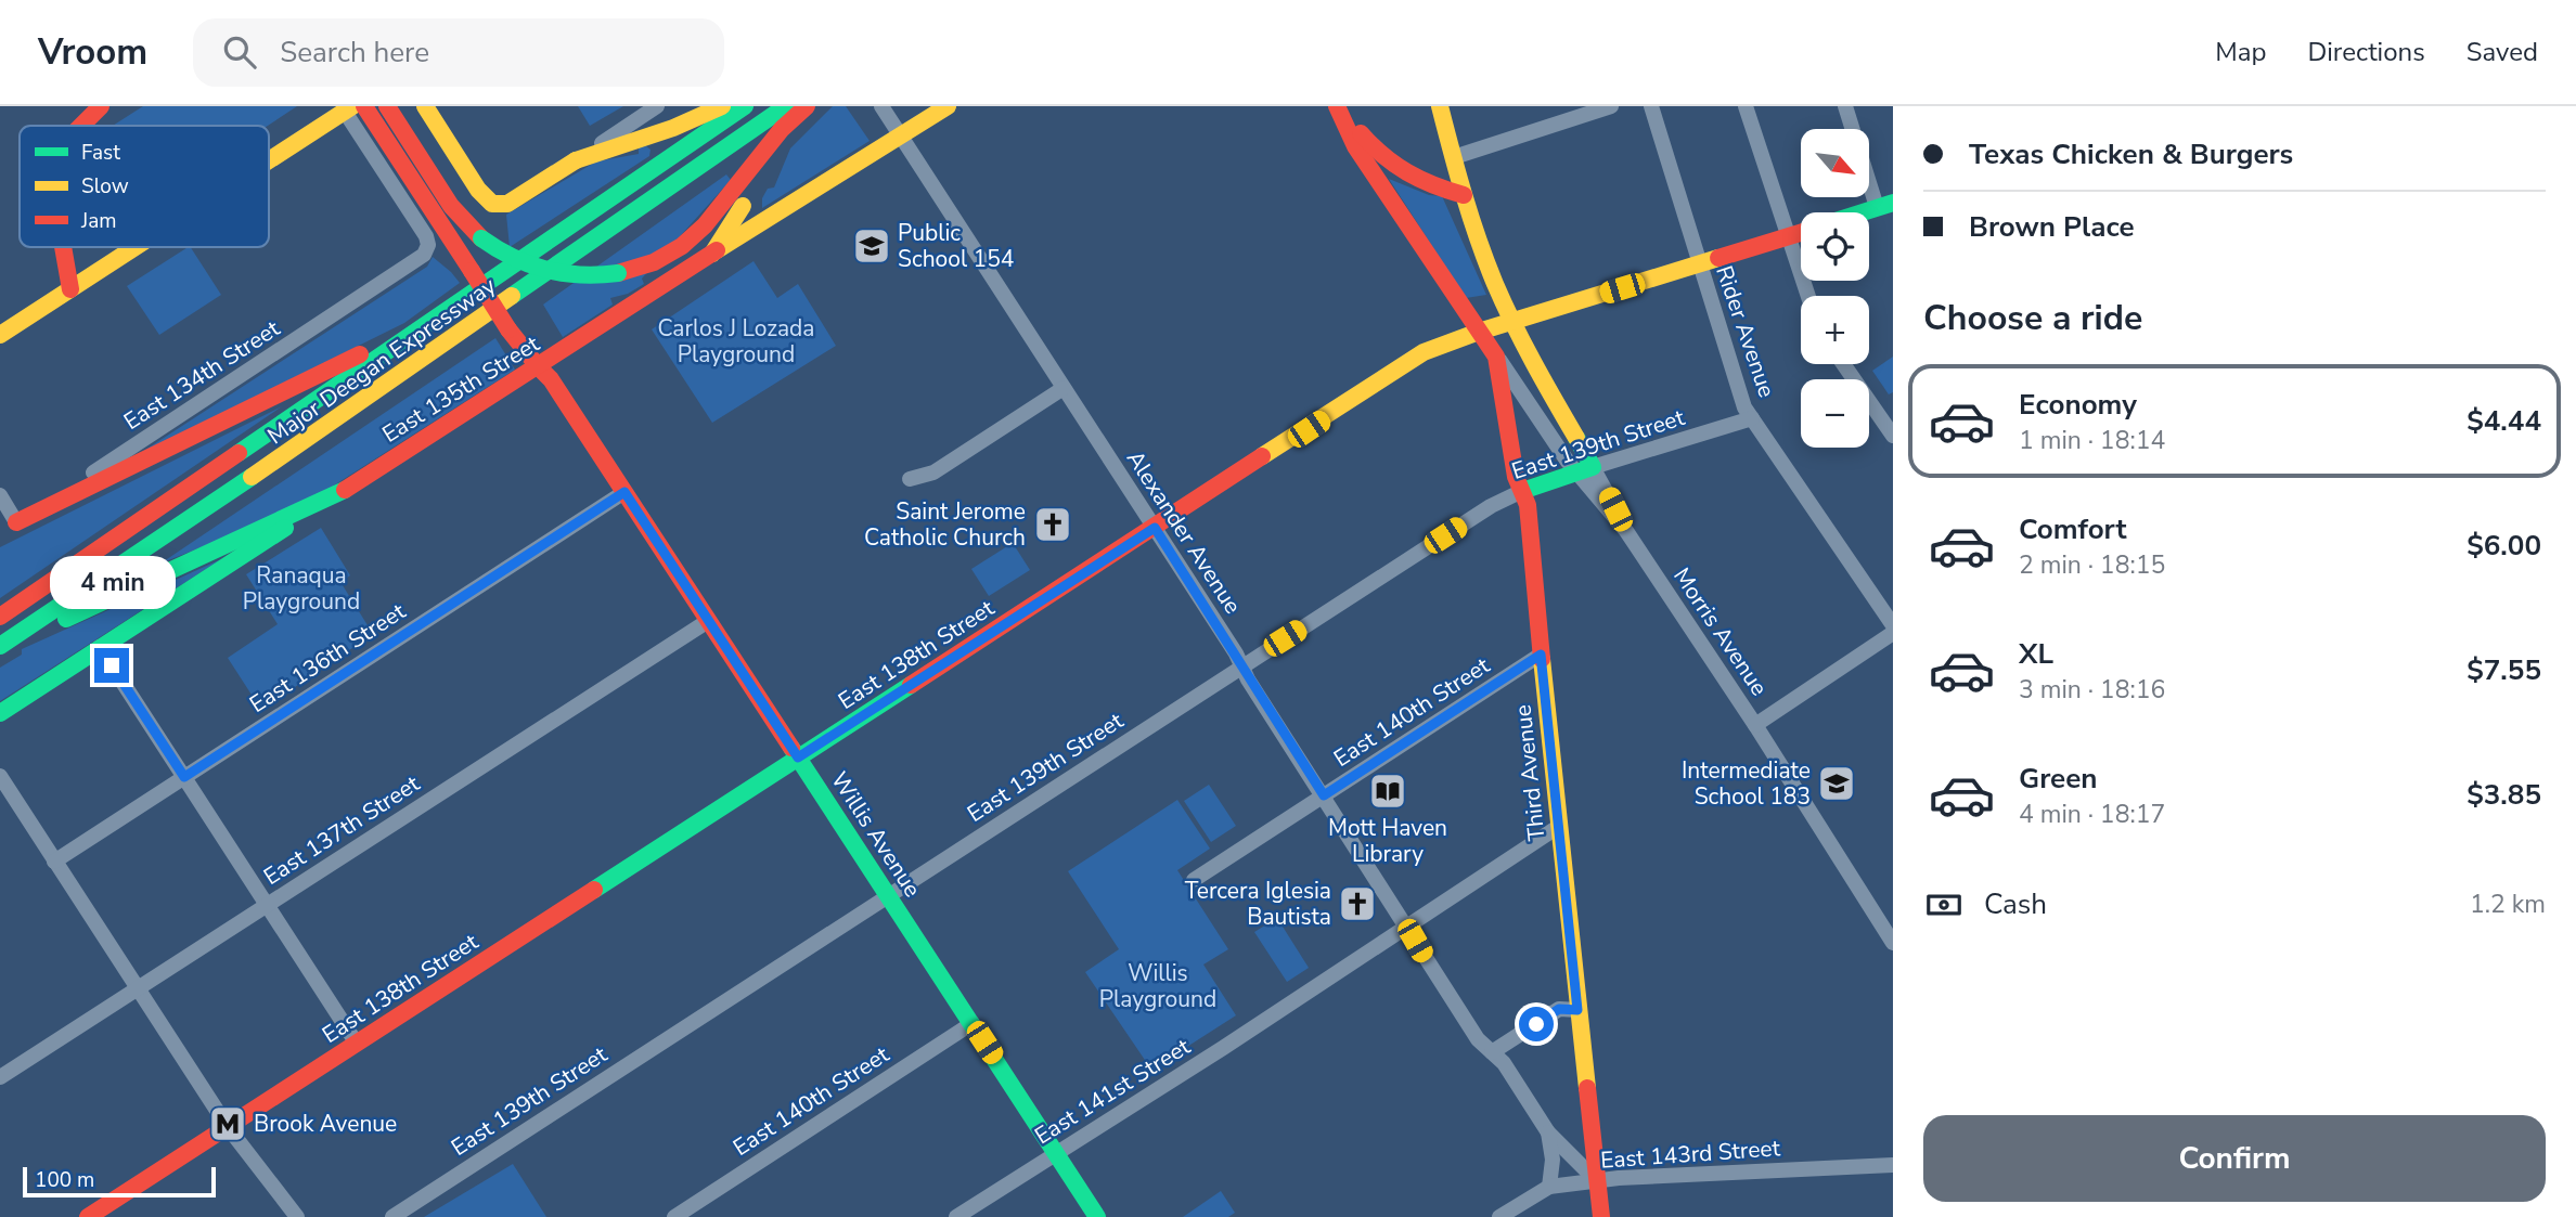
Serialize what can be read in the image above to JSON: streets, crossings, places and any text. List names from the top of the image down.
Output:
{
  "streets": {
    "main road": [
      "Major Deegan Expressway",
      "East 135th Street",
      "East 139th Street",
      "East 138th Street",
      "Third Avenue",
      "Willis Avenue"
    ],
    "street": [
      "Rider Avenue",
      "East 134th Street",
      "Alexander Avenue",
      "Morris Avenue",
      "East 136th Street",
      "East 140th Street",
      "East 137th Street",
      "East 141st Street",
      "East 143rd Street"
    ]
  },
  "crossings": [
    ["Rider Avenue", "East 139th Street"],
    ["Rider Avenue", "East 138th Street"],
    ["East 135th Street", "Alexander Avenue"],
    ["East 135th Street", "Willis Avenue"],
    ["East 139th Street", "Alexander Avenue"],
    ["East 139th Street", "Morris Avenue"],
    ["East 139th Street", "Third Avenue"],
    ["East 139th Street", "Willis Avenue"],
    ["Alexander Avenue", "East 138th Street"],
    ["Alexander Avenue", "East 140th Street"],
    ["Alexander Avenue", "Third Avenue"],
    ["Alexander Avenue", "East 141st Street"],
    ["Alexander Avenue", "East 143rd Street"],
    ["East 138th Street", "Third Avenue"],
    ["East 138th Street", "Willis Avenue"],
    ["East 136th Street", "Willis Avenue"],
    ["East 140th Street", "Third Avenue"],
    ["East 140th Street", "Willis Avenue"],
    ["Third Avenue", "East 141st Street"],
    ["Third Avenue", "East 143rd Street"],
    ["East 137th Street", "Willis Avenue"],
    ["Willis Avenue", "East 141st Street"]
  ],
  "parks": ["Carlos J Lozada Playground", "Ranaqua Playground", "Willis Playground"],
  "places": {
    "school or university": ["Public School 154", "Intermediate School 183"],
    "church": ["Saint Jerome Catholic Church", "Tercera Iglesia Bautista"],
    "library": ["Mott Haven Library"],
    "metro station": ["Brook Avenue"]
  },
  "legend": ["Fast", "Slow", "Jam"],
  "scale_bar": "100 m",
  "north": "bottom right",
  "page": {
    "header": "Vroom",
    "search": "Search here",
    "nav": ["Map", "Directions", "Saved"],
    "banner": ["Texas Chicken & Burgers", "Brown Place"],
    "map_buttons": ["+", "−"],
    "heading": "Choose a ride",
    "list": [
      {
        "name": "Economy",
        "note": "1 min · 18:14",
        "value": "$4.44"
      },
      {
        "name": "Comfort",
        "note": "2 min · 18:15",
        "value": "$6.00"
      },
      {
        "name": "XL",
        "note": "3 min · 18:16",
        "value": "$7.55"
      },
      {
        "name": "Green",
        "note": "4 min · 18:17",
        "value": "$3.85"
      }
    ],
    "bubble": "4 min",
    "pay": ["Cash", "1.2 km"],
    "buttons": "Confirm",
    "scale": "100 m"
  }
}
